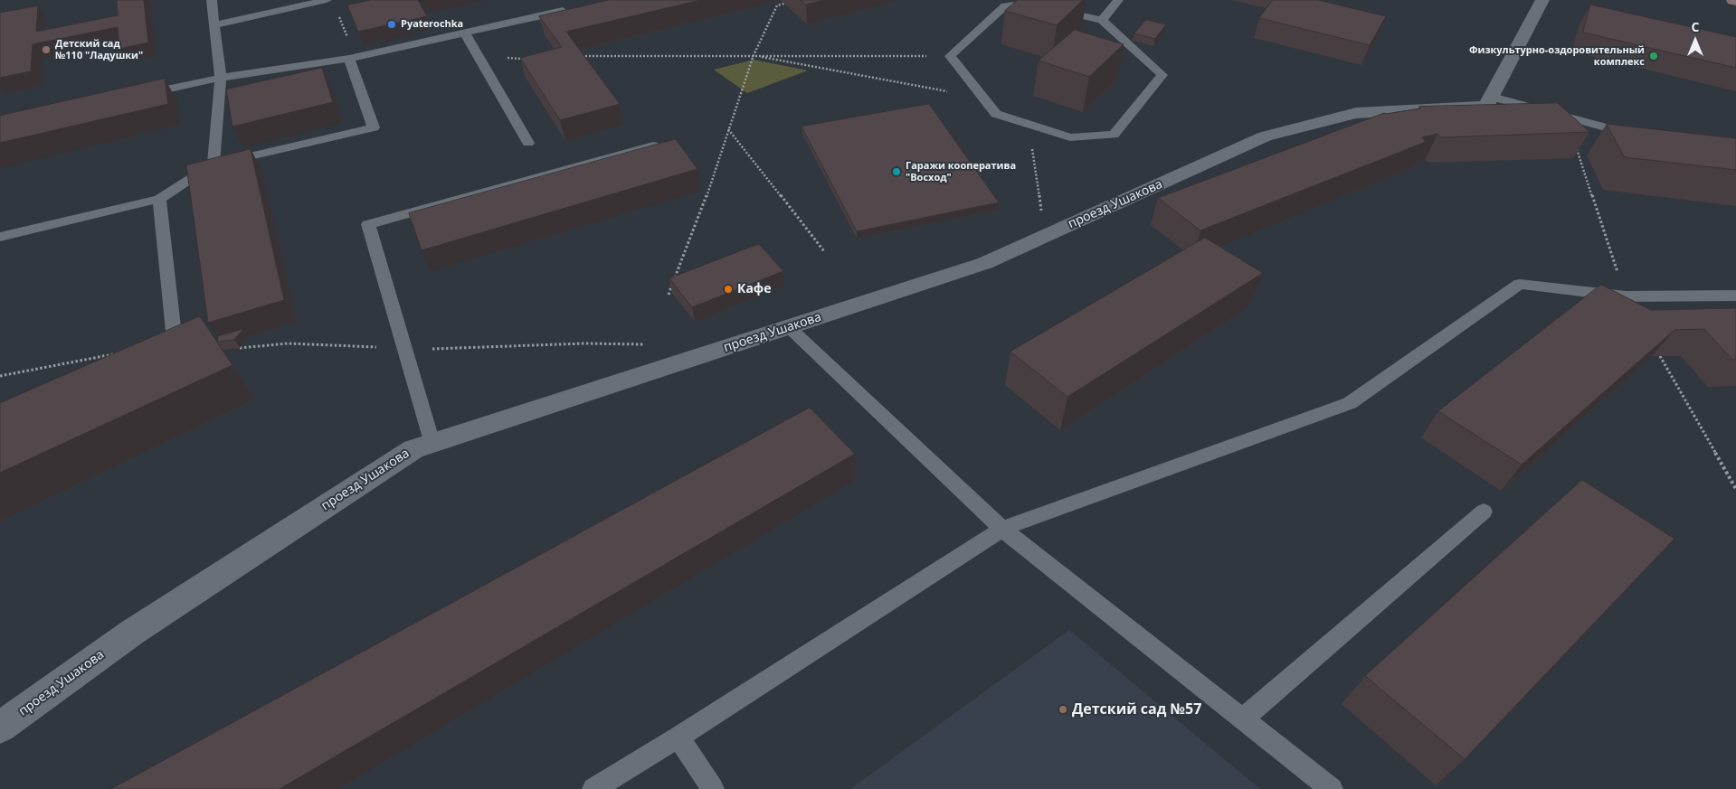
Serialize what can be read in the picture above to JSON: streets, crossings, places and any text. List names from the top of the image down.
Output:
{
  "streets": {
    "street": ["проезд Ушакова"]
  },
  "places": [
    "Pyaterochka",
    "Детский сад №110 \"Ладушки\"",
    "Физкультурно-оздоровительный комплекс",
    "Гаражи кооператива \"Восход\"",
    "Кафе",
    "Детский сад №57"
  ],
  "north": "top"
}
